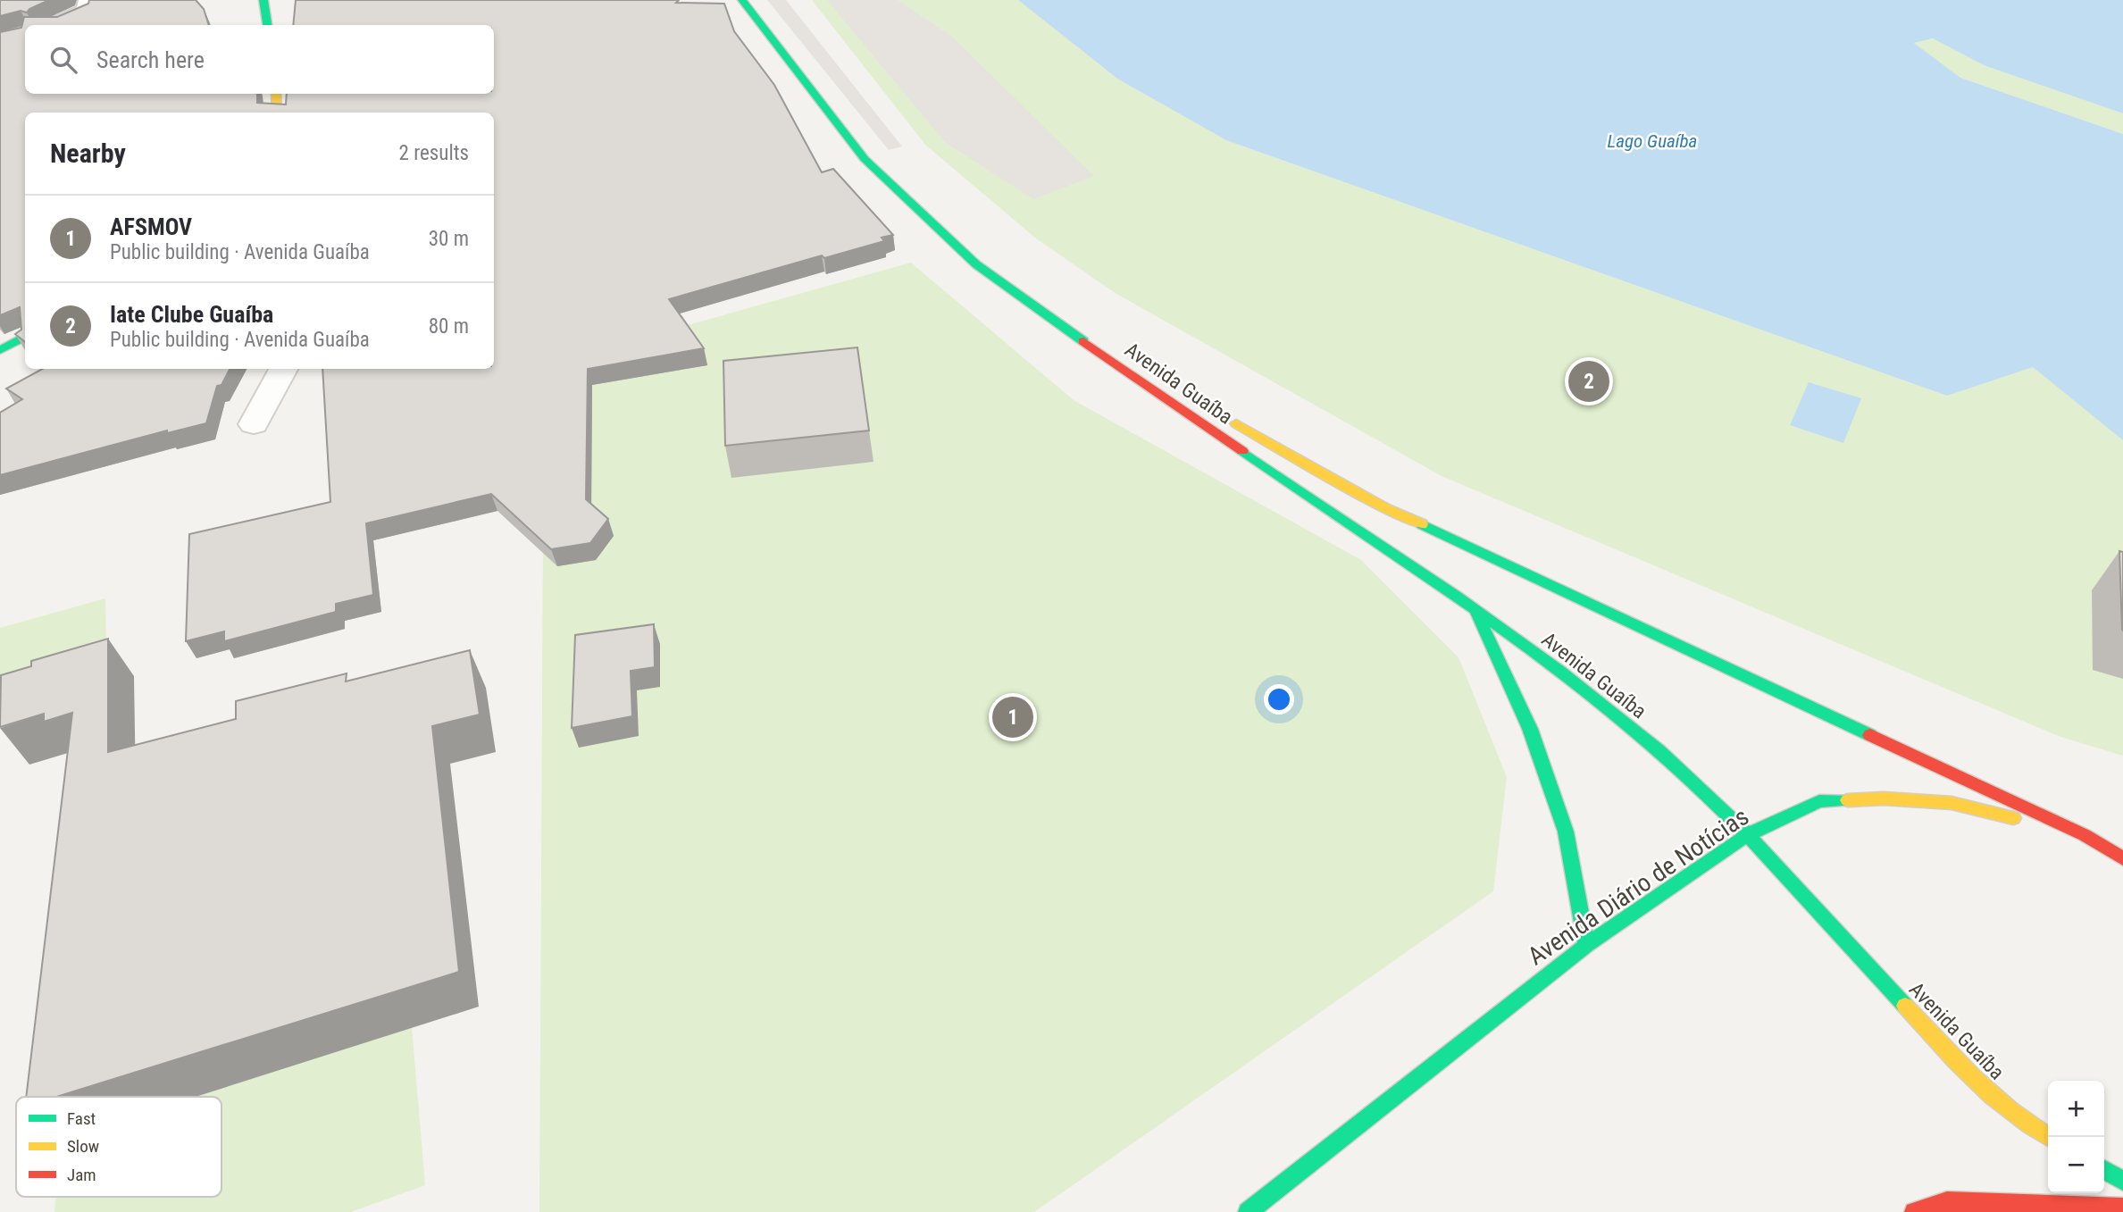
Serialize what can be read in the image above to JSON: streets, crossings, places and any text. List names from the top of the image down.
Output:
{
  "streets": {
    "main road": ["Avenida Guaíba", "Avenida Diário de Notícias"]
  },
  "crossings": [
    ["Avenida Guaíba", "Avenida Diário de Notícias"]
  ],
  "water": ["Lago Guaíba"],
  "legend": ["Fast", "Slow", "Jam"],
  "page": {
    "search": "Search here",
    "heading": ["Nearby", "2 results"],
    "list": [
      {
        "mark": "1",
        "name": "AFSMOV",
        "note": "Public building · Avenida Guaíba",
        "value": "30 m"
      },
      {
        "mark": "2",
        "name": "Iate Clube Guaíba",
        "note": "Public building · Avenida Guaíba",
        "value": "80 m"
      }
    ],
    "pins": ["2", "1"],
    "map_buttons": ["+", "−"]
  }
}
